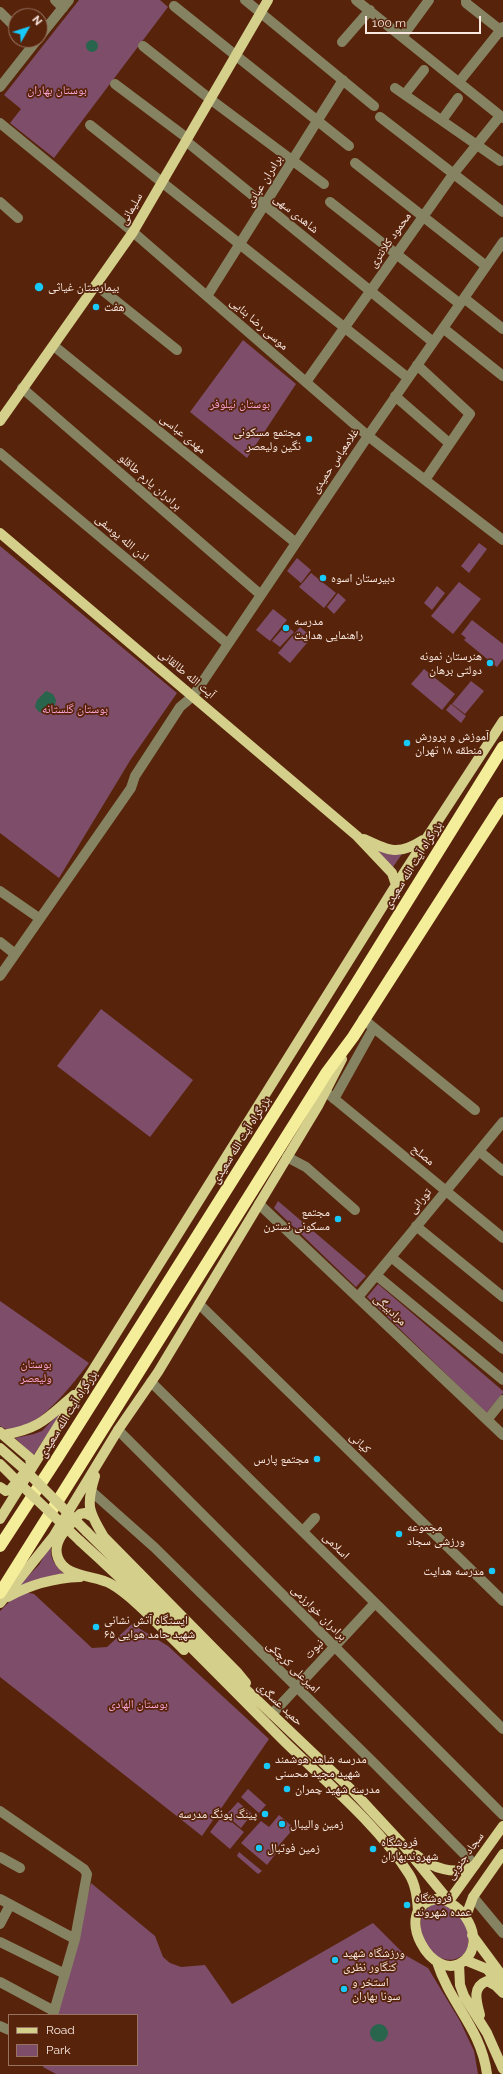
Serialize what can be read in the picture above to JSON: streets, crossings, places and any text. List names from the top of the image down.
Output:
{
  "streets": {
    "highway": ["بزرگراه آیت الله سعیدی"],
    "main road": [
      "سلیمانی",
      "آیت الله طالقانی",
      "حمید عسگری",
      "سجاد جنوبی"
    ],
    "street": [
      "برادران عبادی",
      "شاهدی سهی",
      "محمود کلانتری",
      "موسی رضا بنایی",
      "مهدی عباسی",
      "غلامعباس حمیدی",
      "برادران یارم طاقلو",
      "اذن الله یوسفی",
      "مصلح",
      "تورانی",
      "مرادبیگی",
      "کیانی",
      "اسلامی",
      "برادران خوارزمی",
      "نبوت",
      "امیرعلی کرچکی"
    ]
  },
  "crossings": [
    ["برادران عبادی", "شاهدی سهی"],
    ["برادران عبادی", "موسی رضا بنایی"],
    ["سلیمانی", "شاهدی سهی"],
    ["سلیمانی", "موسی رضا بنایی"],
    ["سلیمانی", "مهدی عباسی"],
    ["سلیمانی", "برادران یارم طاقلو"],
    ["شاهدی سهی", "محمود کلانتری"],
    ["شاهدی سهی", "غلامعباس حمیدی"],
    ["محمود کلانتری", "موسی رضا بنایی"],
    ["موسی رضا بنایی", "غلامعباس حمیدی"],
    ["مهدی عباسی", "غلامعباس حمیدی"],
    ["غلامعباس حمیدی", "برادران یارم طاقلو"],
    ["غلامعباس حمیدی", "اذن الله یوسفی"],
    ["غلامعباس حمیدی", "آیت الله طالقانی"],
    ["آیت الله طالقانی", "بزرگراه آیت الله سعیدی"],
    ["مصلح", "تورانی"],
    ["تورانی", "مرادبیگی"],
    ["اسلامی", "نبوت"],
    ["برادران خوارزمی", "نبوت"],
    ["نبوت", "امیرعلی کرچکی"],
    ["نبوت", "حمید عسگری"],
    ["امیرعلی کرچکی", "سجاد جنوبی"],
    ["حمید عسگری", "سجاد جنوبی"]
  ],
  "parks": [
    "بوستان بهاران",
    "بوستان نیلوفر",
    "بوستان گلستانه",
    "بوستان ولیعصر",
    "بوستان الهادی"
  ],
  "places": [
    "بیمارستان غیاثی",
    "هفت",
    "مجتمع مسکونی نگین ولیعصر",
    "دبیرستان اسوه",
    "مدرسه راهنمایی هدایت",
    "هنرستان نمونه دولتی برهان",
    "آموزش و پرورش منطقه ۱۸ تهران",
    "مجتمع مسکونی نسترن",
    "مجتمع پارس",
    "مجموعه ورزشی سجاد",
    "مدرسه هدایت",
    "ایستگاه آتش نشانی ۶۵ شهید حامد هوایی",
    "مدرسه شاهد هوشمند شهید مجید محسنی",
    "مدرسه شهید چمران",
    "پینگ پونگ مدرسه",
    "زمین والیبال",
    "زمین فوتبال",
    "فروشگاه شهروندبهاران",
    "فروشگاه عمده شهروند",
    "ورزشگاه شهید کنگاور نظری",
    "استخر و سونا بهاران"
  ],
  "legend": ["Road", "Park"],
  "scale_bar": "100 m",
  "north": "top right"
}
